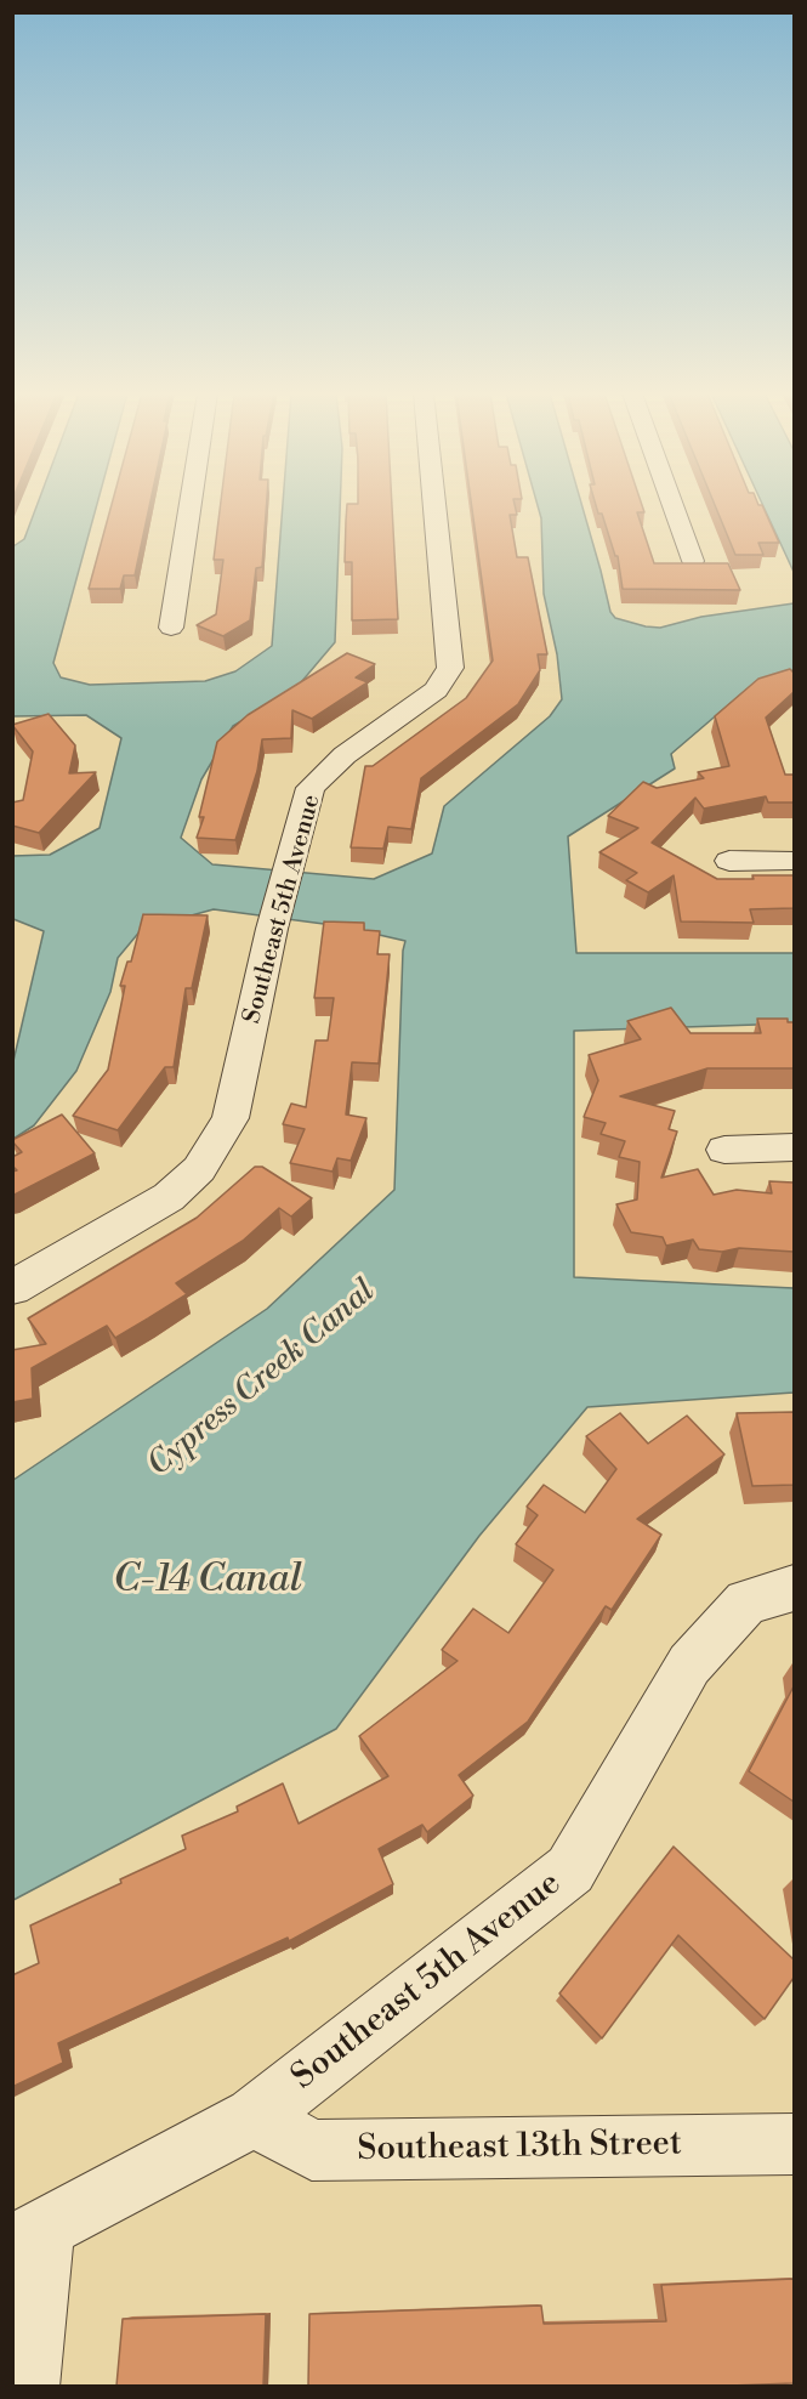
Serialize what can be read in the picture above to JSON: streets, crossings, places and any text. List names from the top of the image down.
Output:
{
  "streets": {
    "street": ["Southeast 5th Avenue", "Southeast 13th Street"]
  },
  "crossings": [
    ["Southeast 5th Avenue", "Southeast 13th Street"]
  ],
  "water": ["Cypress Creek Canal", "C-14 Canal"]
}
